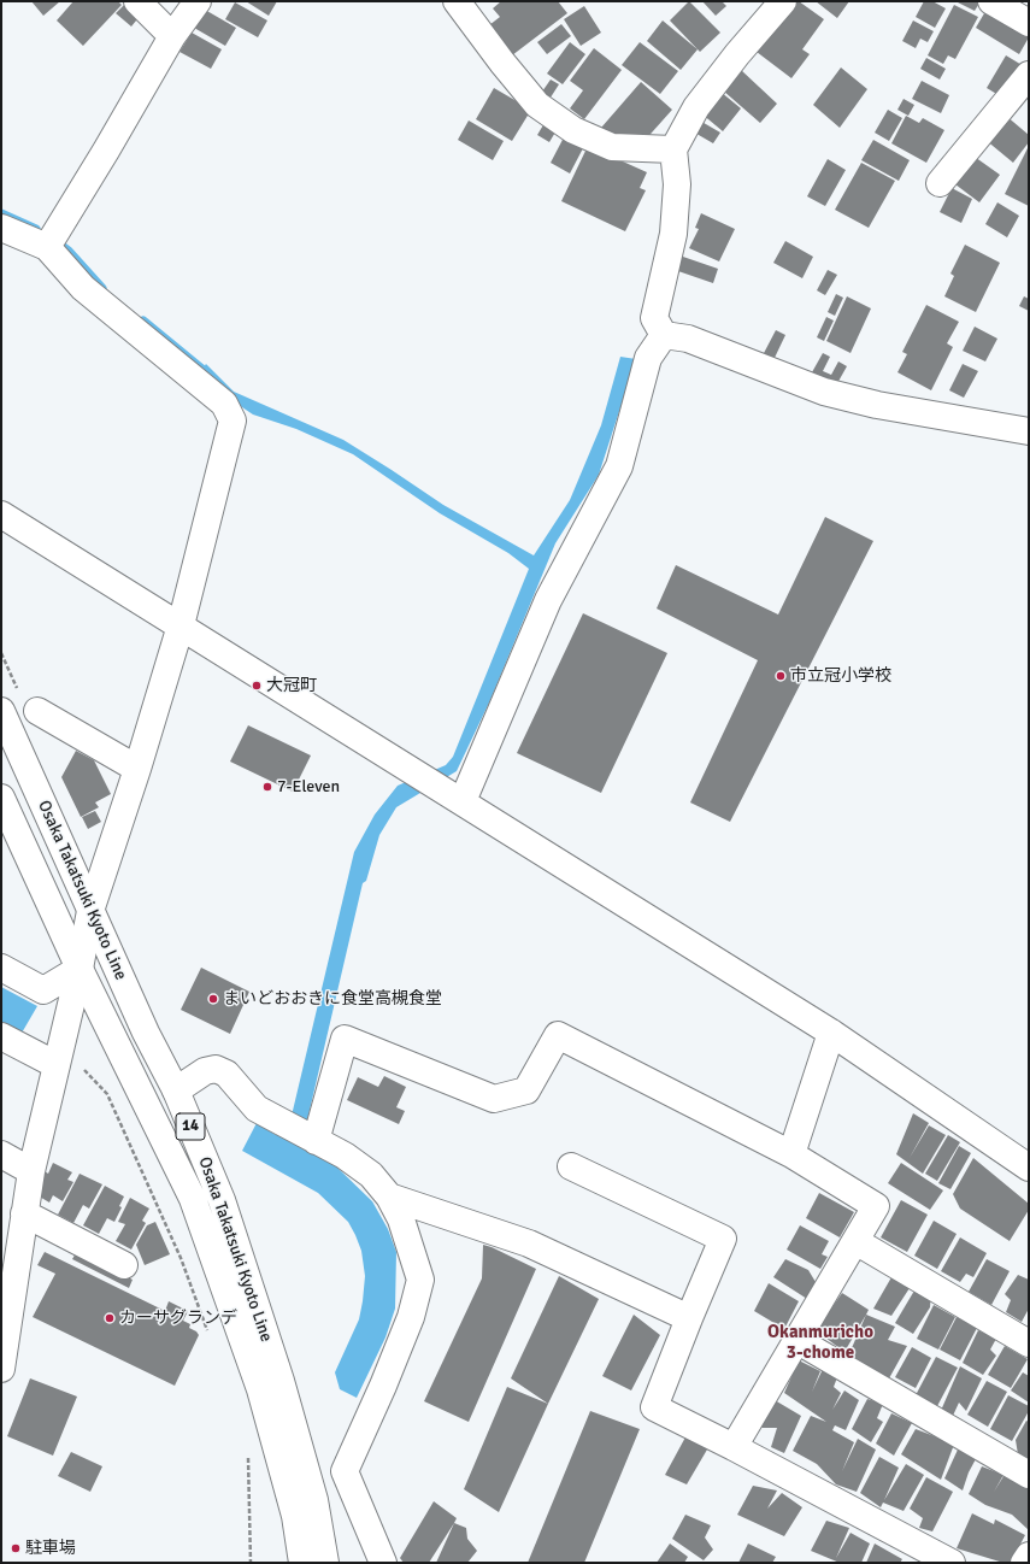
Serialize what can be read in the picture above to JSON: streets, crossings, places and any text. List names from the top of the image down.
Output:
{
  "streets": {
    "street": ["Osaka Takatsuki Kyoto Line", "14"]
  },
  "districts": ["Okanmuricho 3-chome"],
  "places": [
    "市立冠小学校",
    "大冠町",
    "7-Eleven",
    "まいどおおきに食堂高槻食堂",
    "カーサグランデ",
    "駐車場"
  ]
}
